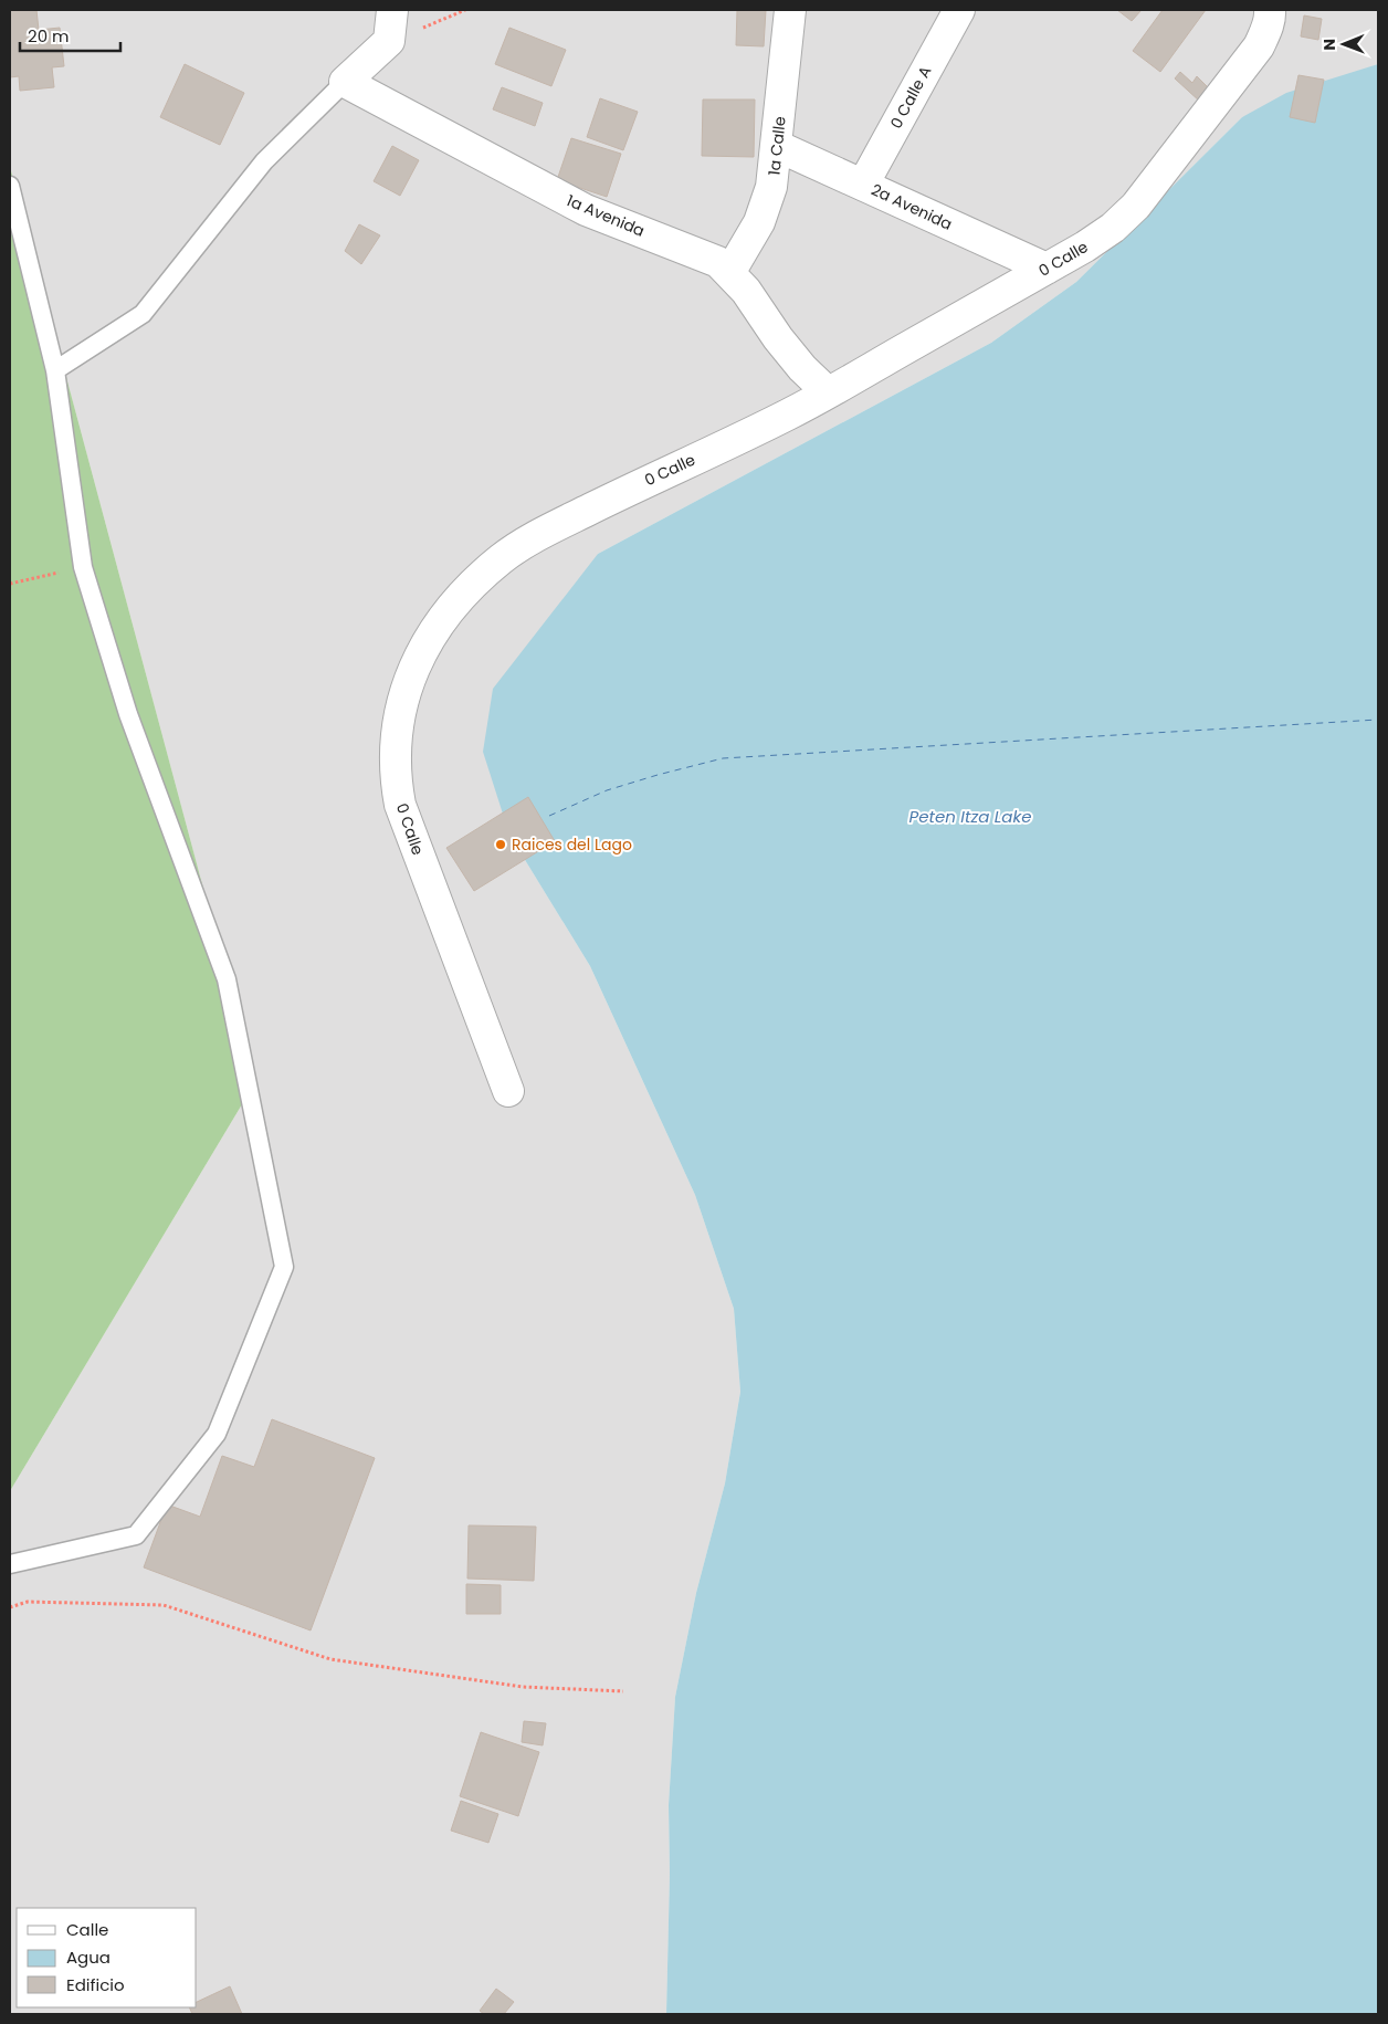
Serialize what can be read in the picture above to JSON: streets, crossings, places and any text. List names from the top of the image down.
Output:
{
  "streets": {
    "street": [
      "0 Calle A",
      "1a Calle",
      "2a Avenida",
      "1a Avenida",
      "0 Calle"
    ]
  },
  "crossings": [
    ["0 Calle A", "2a Avenida"],
    ["1a Calle", "2a Avenida"],
    ["1a Calle", "1a Avenida"],
    ["2a Avenida", "0 Calle"],
    ["1a Avenida", "0 Calle"]
  ],
  "water": ["Peten Itza Lake"],
  "places": ["Raices del Lago"],
  "legend": ["Calle", "Agua", "Edificio"],
  "scale_bar": "20 m",
  "north": "left"
}
